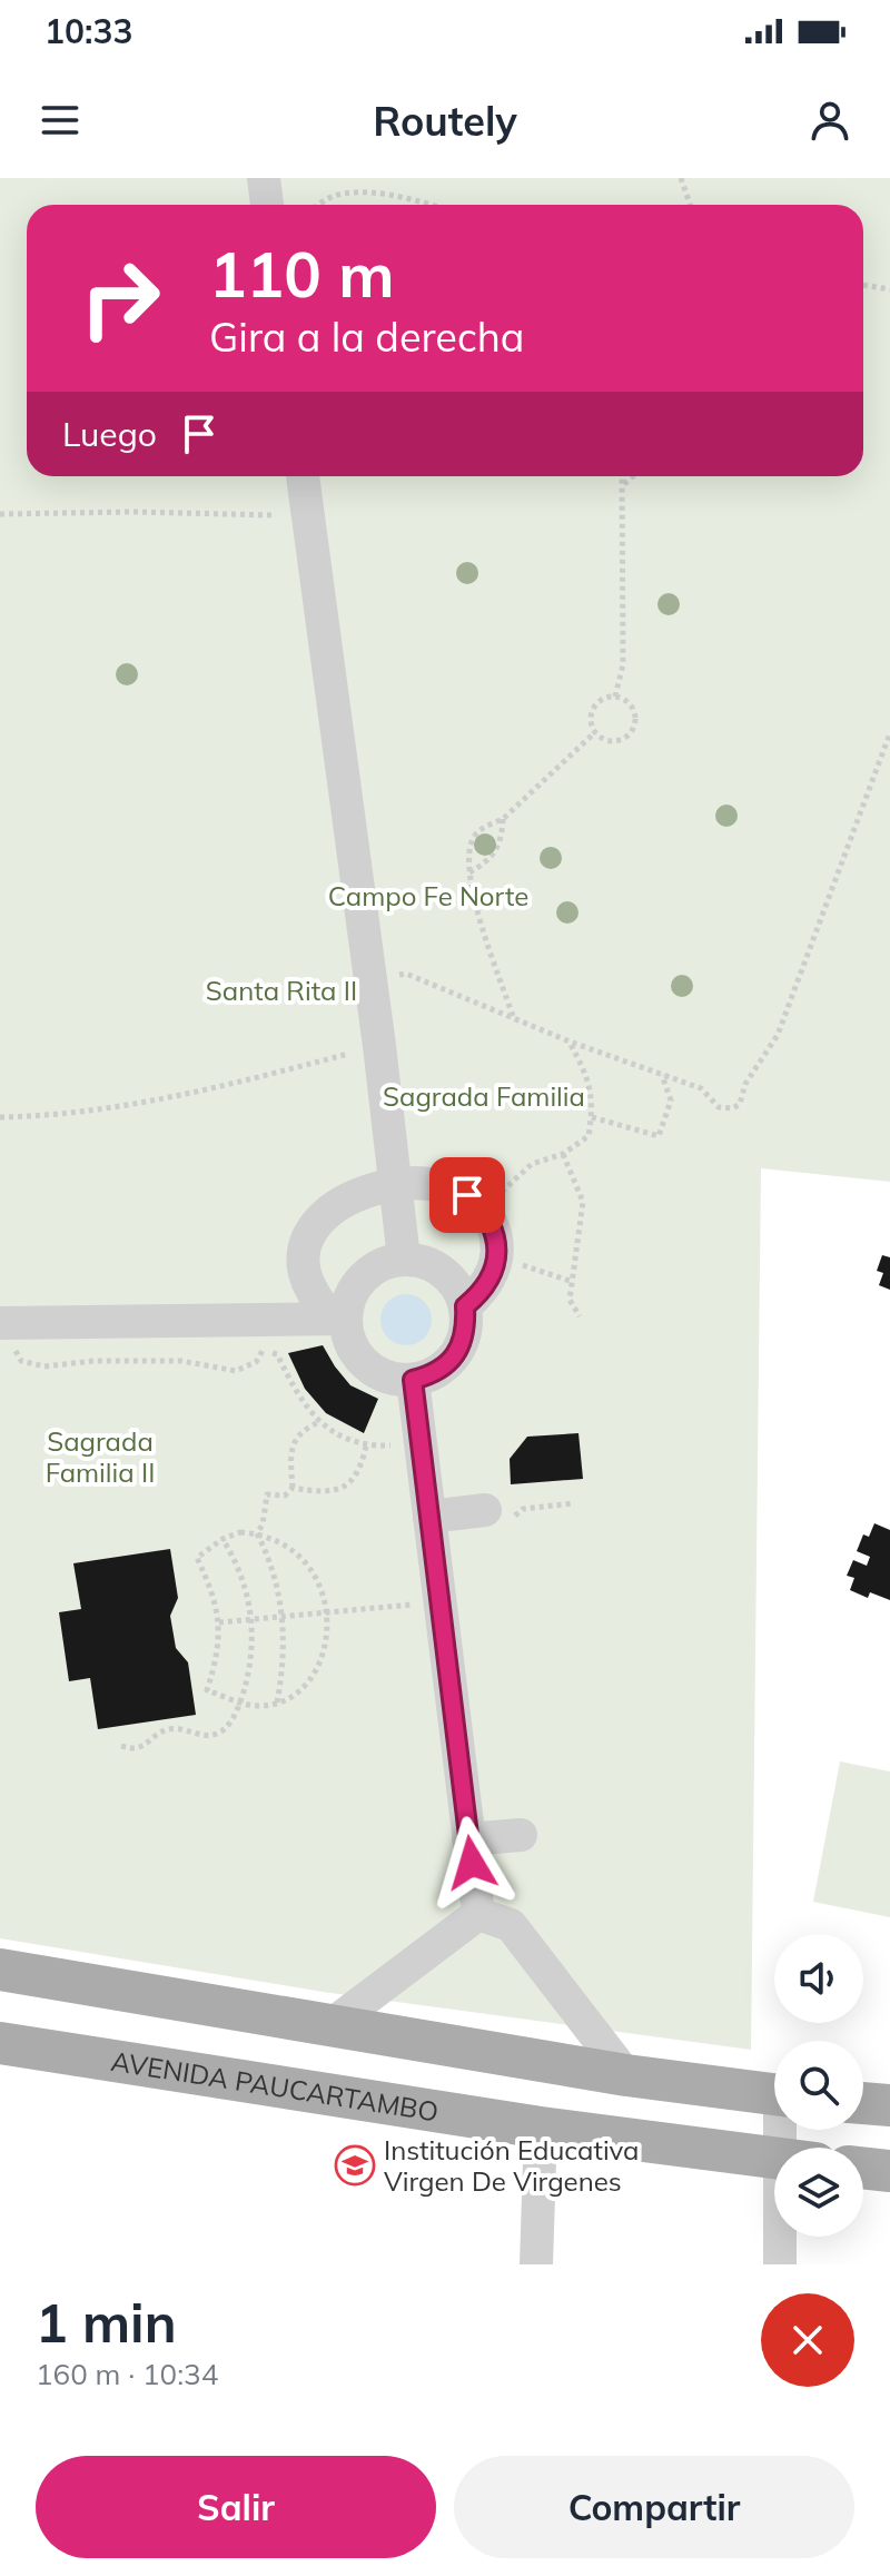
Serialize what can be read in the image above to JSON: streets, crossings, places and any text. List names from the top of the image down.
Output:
{
  "streets": {
    "main road": ["AVENIDA PAUCARTAMBO"]
  },
  "parks": [
    "Campo Fe Norte",
    "Santa Rita II",
    "Sagrada Familia",
    "Sagrada Familia II"
  ],
  "places": {
    "school or university": ["Institución Educativa Virgen De Virgenes"]
  },
  "page": {
    "status": "10:33",
    "header": "Routely",
    "turn": ["110 m", "Gira a la derecha"],
    "then": "Luego",
    "heading": ["1 min", "160 m · 10:34"],
    "buttons": ["Salir", "Compartir"]
  }
}
